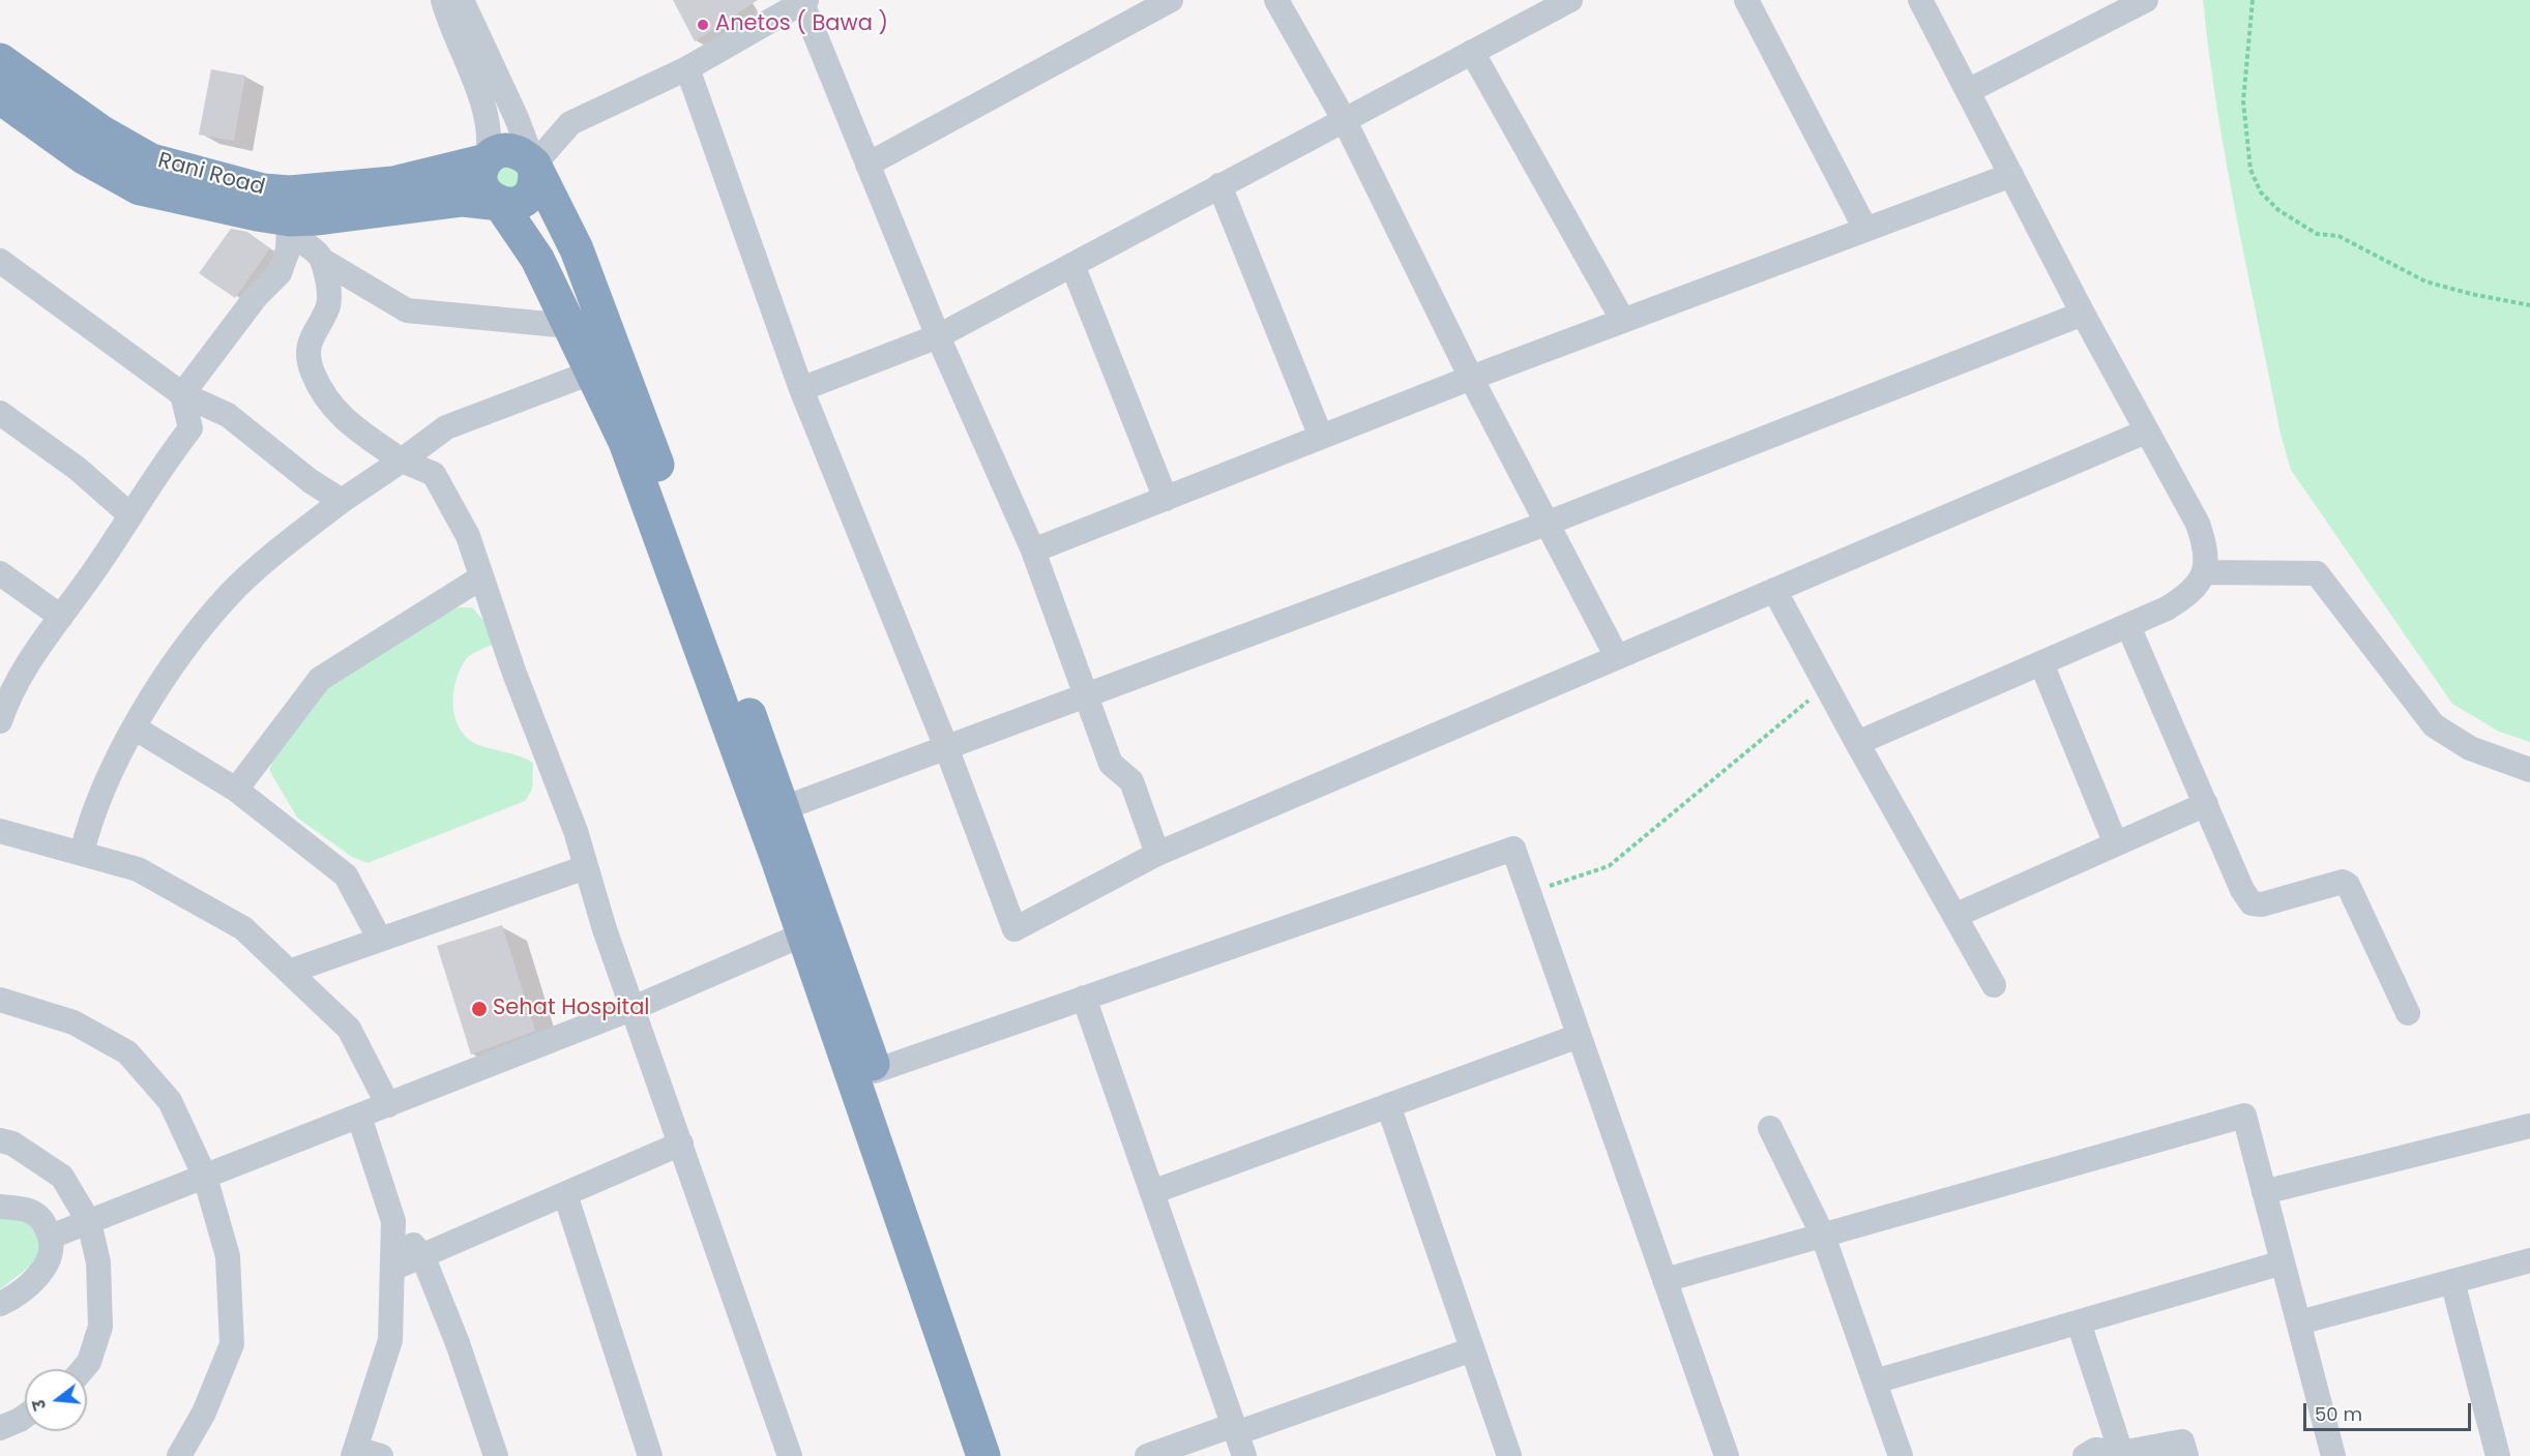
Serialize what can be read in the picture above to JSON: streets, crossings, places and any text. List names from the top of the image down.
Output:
{
  "streets": {
    "highway": ["Rani Road"]
  },
  "places": ["Anetos ( Bawa )", "Sehat Hospital"],
  "scale_bar": "50 m",
  "north": "left"
}
